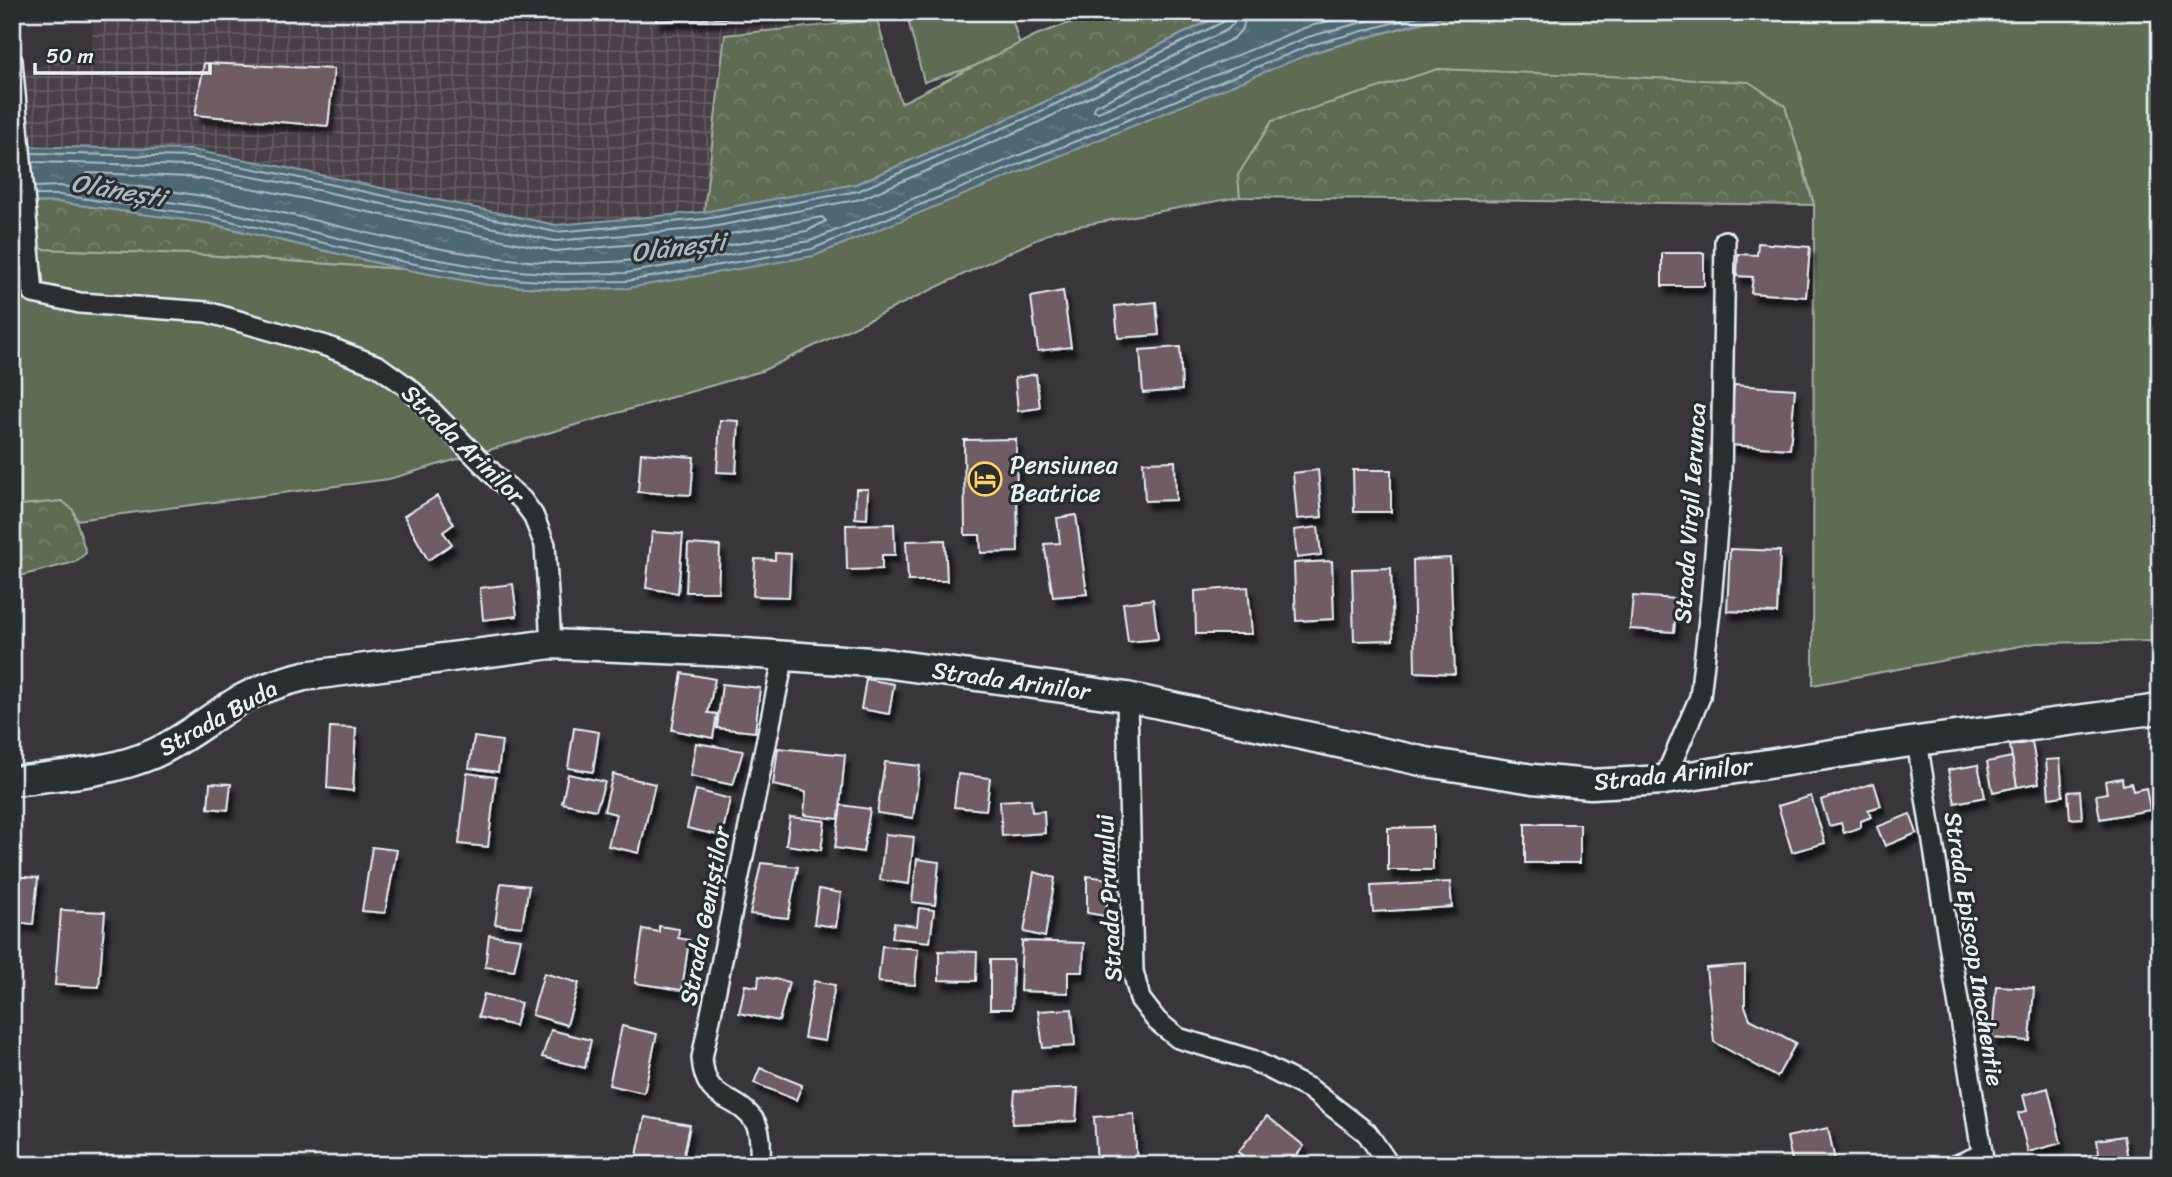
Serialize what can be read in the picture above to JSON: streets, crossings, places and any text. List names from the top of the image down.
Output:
{
  "streets": {
    "street": [
      "Strada Arinilor",
      "Strada Virgil Ierunca",
      "Strada Buda",
      "Strada Prunului",
      "Strada Geniștilor",
      "Strada Episcop Inochentie"
    ]
  },
  "crossings": [
    ["Strada Arinilor", "Strada Virgil Ierunca"],
    ["Strada Arinilor", "Strada Buda"],
    ["Strada Arinilor", "Strada Prunului"],
    ["Strada Arinilor", "Strada Geniștilor"],
    ["Strada Arinilor", "Strada Episcop Inochentie"]
  ],
  "water": ["Olănești"],
  "places": {
    "hotel": ["Pensiunea Beatrice"]
  },
  "scale_bar": "50 m"
}
